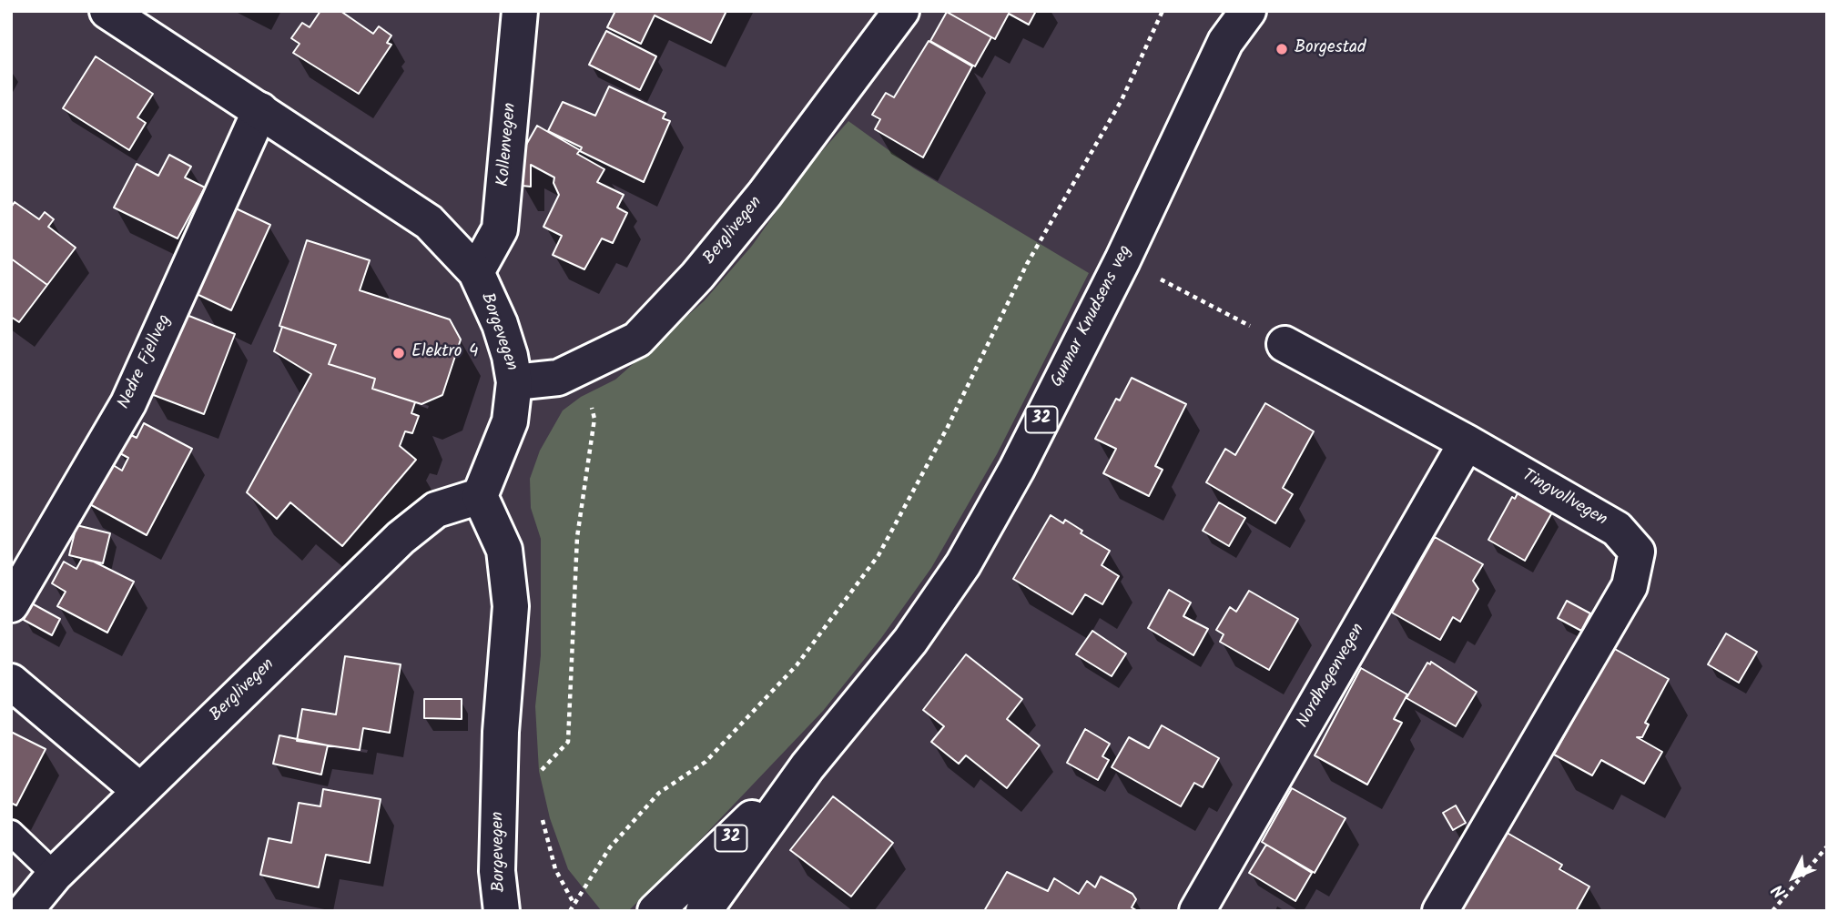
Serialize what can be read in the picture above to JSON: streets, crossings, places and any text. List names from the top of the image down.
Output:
{
  "streets": {
    "street": [
      "Kollenvegen",
      "Berglivegen",
      "Gunnar Knudsens veg",
      "Borgevegen",
      "Nedre Fjellveg",
      "32",
      "Tingvollvegen",
      "Nordhagenvegen"
    ]
  },
  "crossings": [
    ["Kollenvegen", "Borgevegen"],
    ["Berglivegen", "Borgevegen"],
    ["Borgevegen", "Nedre Fjellveg"],
    ["Tingvollvegen", "Nordhagenvegen"]
  ],
  "places": ["Borgestad", "Elektro 4"],
  "north": "bottom left"
}
